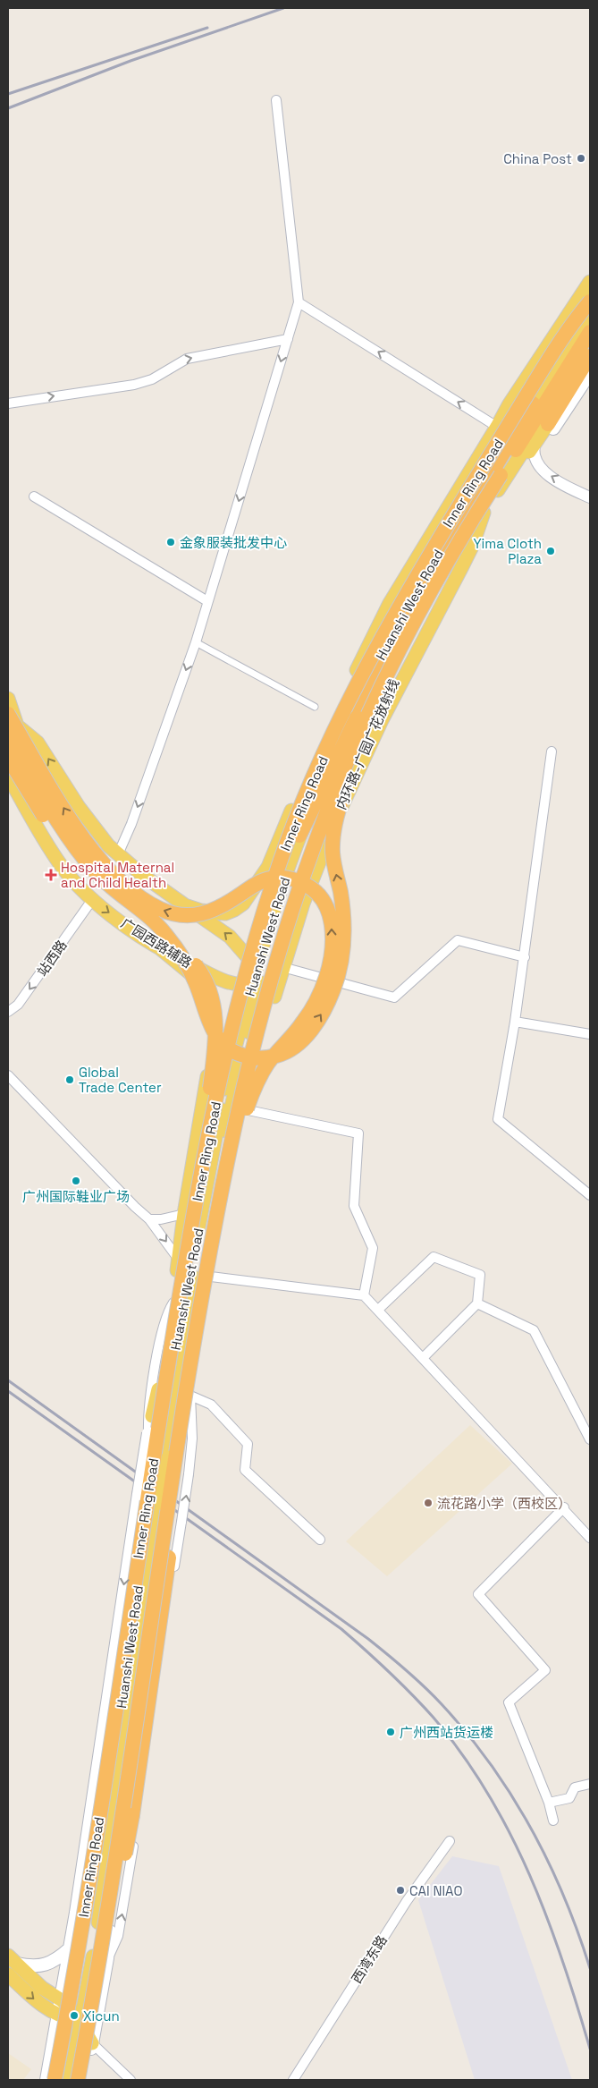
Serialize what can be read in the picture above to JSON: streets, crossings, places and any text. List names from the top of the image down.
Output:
{
  "streets": {
    "highway": ["Inner Ring Road", "内环路-广园广花放射线"],
    "main road": ["Huanshi West Road", "广园西路辅路"],
    "street": ["站西路", "西湾东路"]
  },
  "crossings": [
    ["Inner Ring Road", "Huanshi West Road"],
    ["Inner Ring Road", "内环路-广园广花放射线"],
    ["Inner Ring Road", "广园西路辅路"],
    ["Huanshi West Road", "内环路-广园广花放射线"],
    ["Huanshi West Road", "广园西路辅路"],
    ["广园西路辅路", "站西路"]
  ],
  "one_way": ["站西路"],
  "places": {
    "other": [
      "China Post",
      "金象服装批发中心",
      "Yima Cloth Plaza",
      "Global Trade Center",
      "广州国际鞋业广场",
      "流花路小学（西校区）",
      "广州西站货运楼",
      "CAI NIAO",
      "Xicun"
    ],
    "health": ["Hospital Maternal and Child Health"]
  }
}
